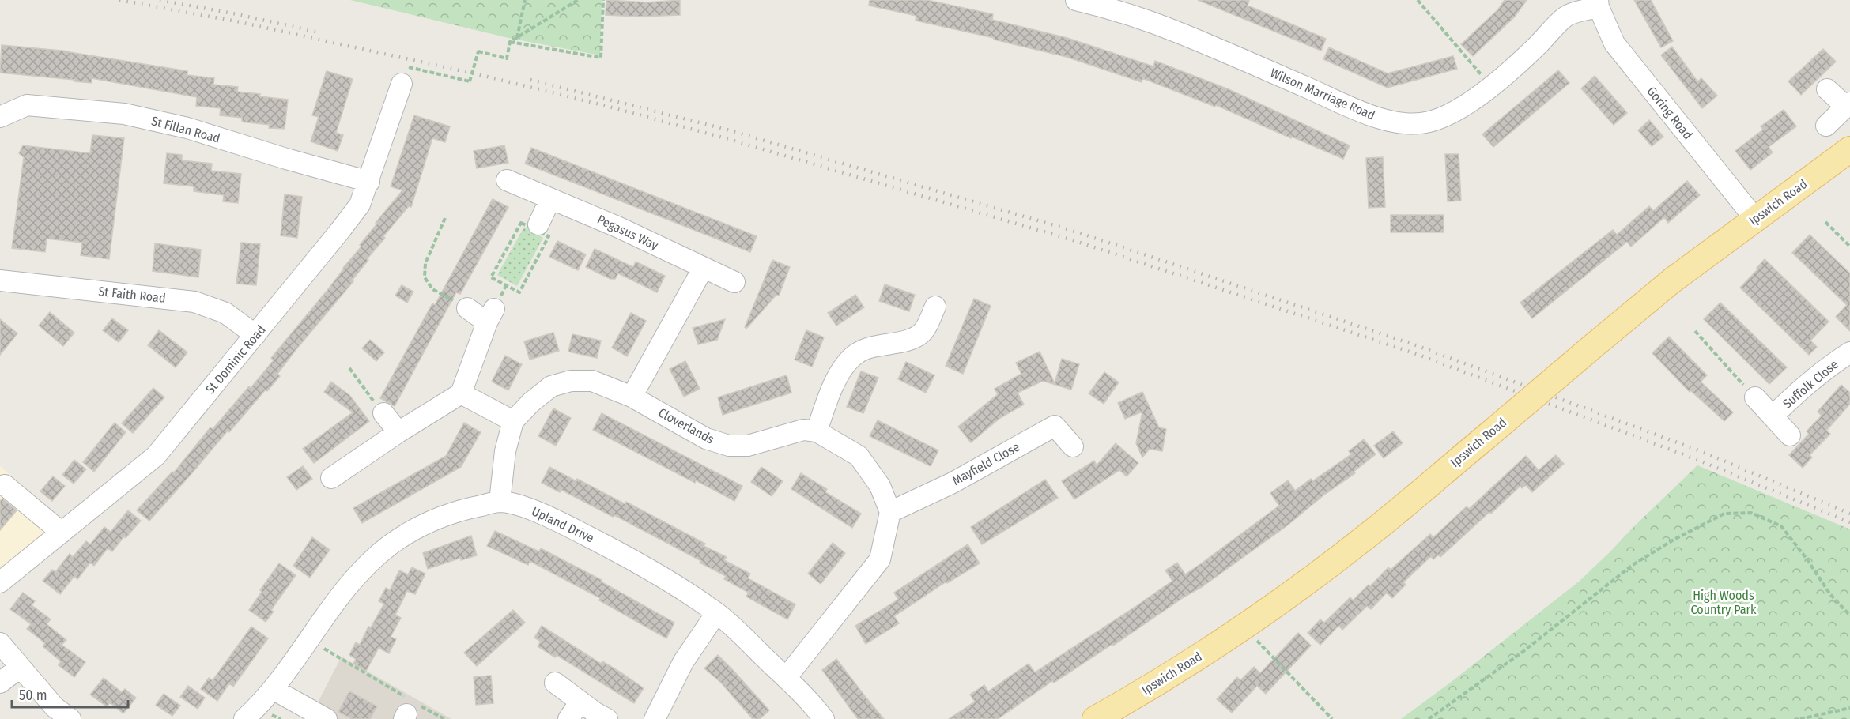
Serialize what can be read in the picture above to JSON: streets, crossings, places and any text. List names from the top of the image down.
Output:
{
  "streets": {
    "main road": ["Ipswich Road"],
    "street": [
      "Wilson Marriage Road",
      "Goring Road",
      "St Fillan Road",
      "Pegasus Way",
      "St Faith Road",
      "St Dominic Road",
      "Suffolk Close",
      "Cloverlands",
      "Mayfield Close",
      "Upland Drive"
    ]
  },
  "crossings": [
    ["Wilson Marriage Road", "Goring Road"],
    ["Goring Road", "Ipswich Road"],
    ["St Fillan Road", "St Dominic Road"],
    ["St Faith Road", "St Dominic Road"],
    ["Cloverlands", "Upland Drive"]
  ],
  "parks": ["High Woods Country Park"],
  "scale_bar": "50 m"
}
